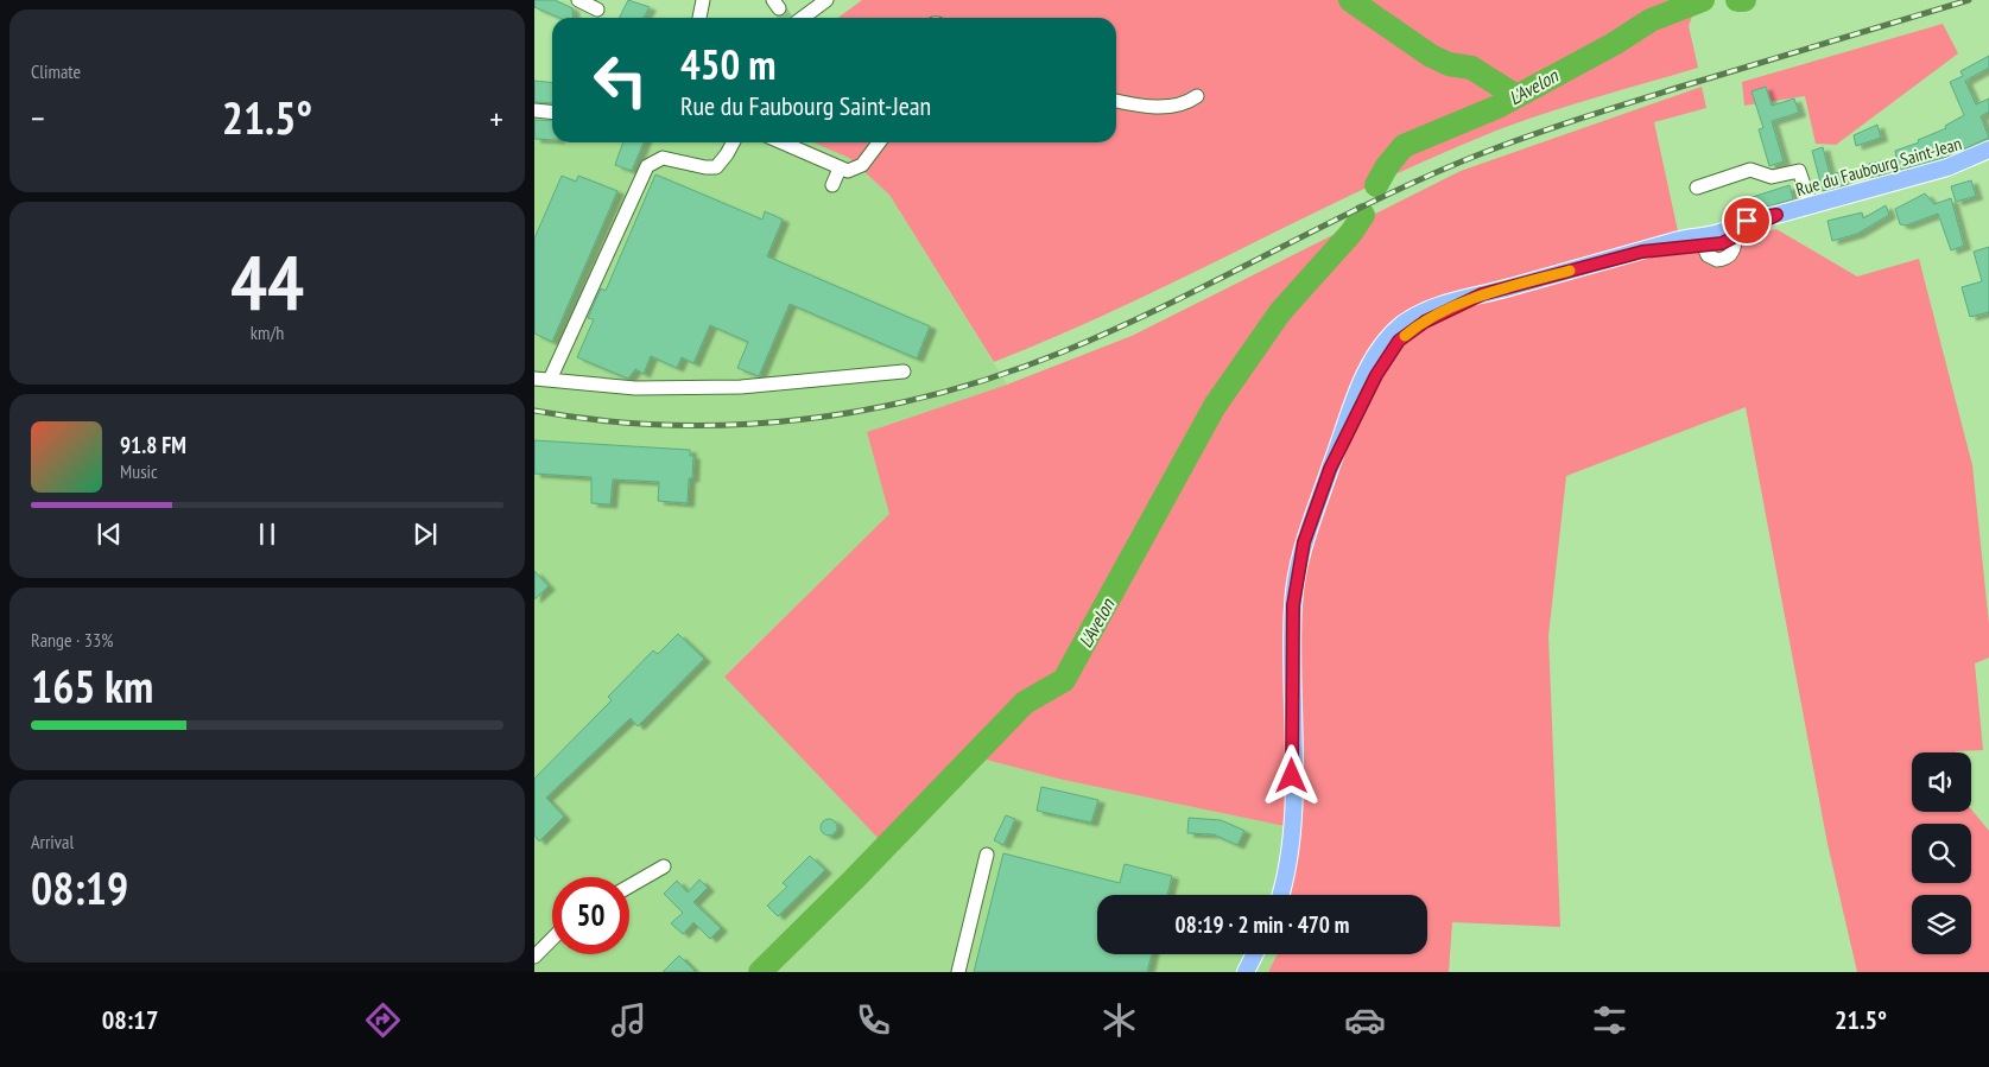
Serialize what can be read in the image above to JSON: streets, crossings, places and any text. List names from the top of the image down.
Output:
{
  "streets": {
    "main road": ["Rue du Faubourg Saint-Jean"]
  },
  "water": ["L'Avelon"],
  "page": {
    "tile": [
      "Climate",
      ["44", "km/h"],
      ["Range · 33%", "165 km"],
      ["Arrival", "08:19"]
    ],
    "turn": ["450 m", "Rue du Faubourg Saint-Jean"],
    "heat": ["−", "21.5°", "+"],
    "song": ["91.8 FM", "Music"],
    "limit": "50",
    "trip": "08:19 · 2 min · 470 m",
    "tabs": ["08:17", "21.5°"]
  }
}
